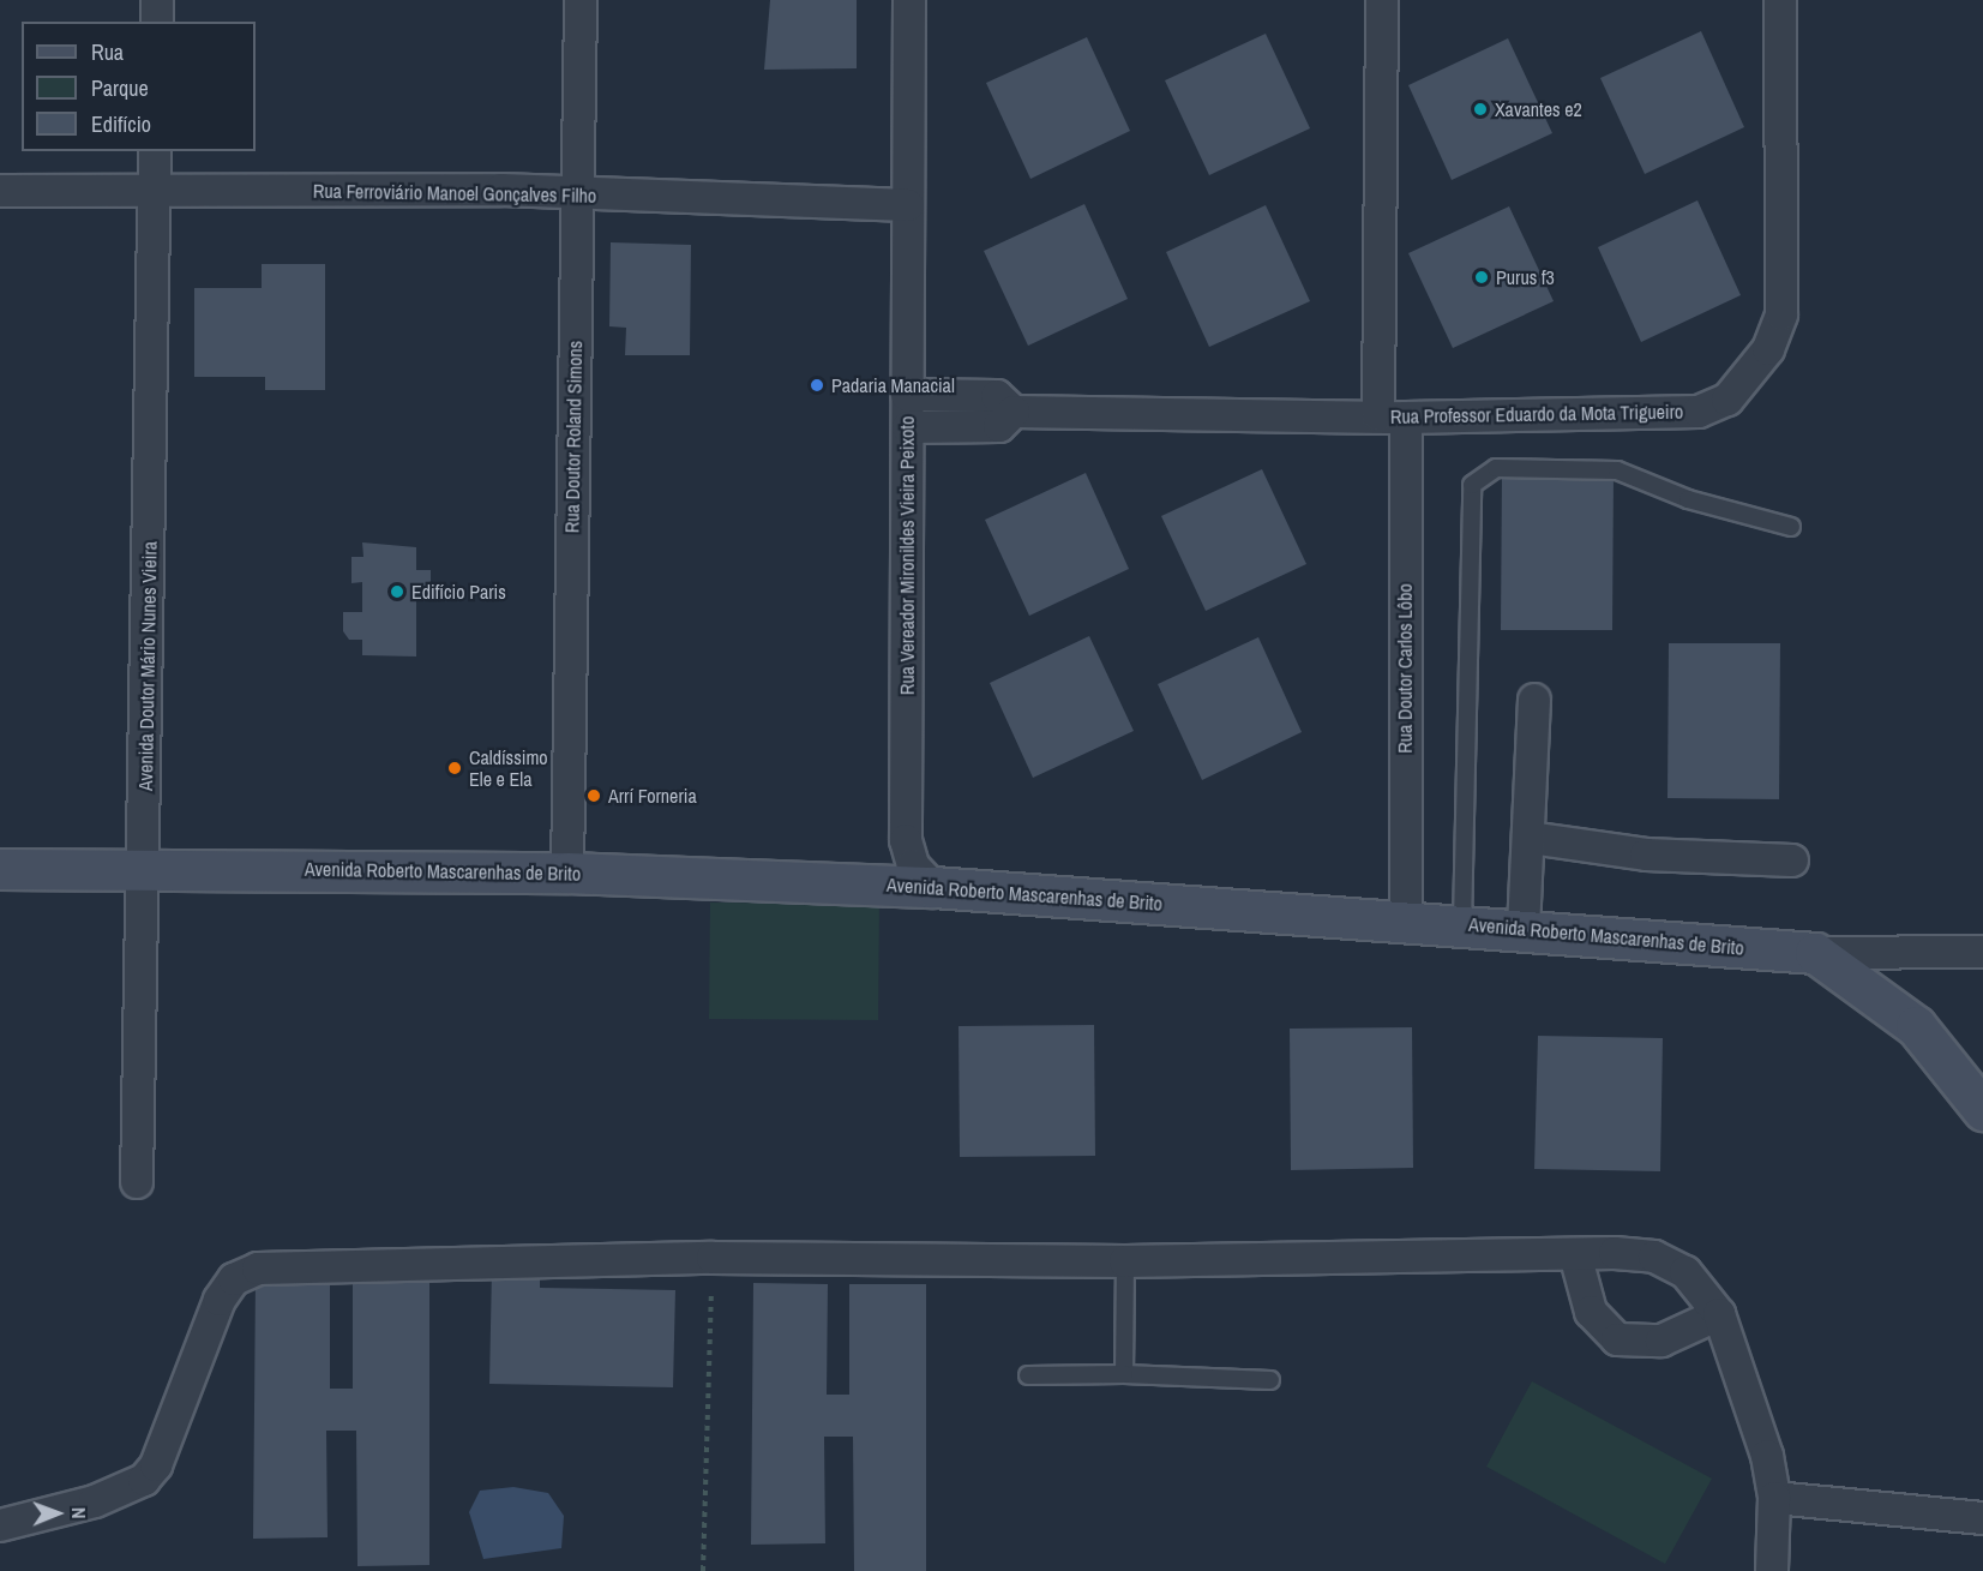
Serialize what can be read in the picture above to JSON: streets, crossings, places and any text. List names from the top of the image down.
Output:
{
  "streets": {
    "street": [
      "Rua Ferroviário Manoel Gonçalves Filho",
      "Rua Professor Eduardo da Mota Trigueiro",
      "Rua Doutor Roland Simons",
      "Rua Vereador Mironildes Vieira Peixoto",
      "Avenida Doutor Mário Nunes Vieira",
      "Rua Doutor Carlos Lôbo",
      "Avenida Roberto Mascarenhas de Brito"
    ]
  },
  "crossings": [
    ["Rua Ferroviário Manoel Gonçalves Filho", "Rua Doutor Roland Simons"],
    ["Rua Ferroviário Manoel Gonçalves Filho", "Rua Vereador Mironildes Vieira Peixoto"],
    ["Rua Ferroviário Manoel Gonçalves Filho", "Avenida Doutor Mário Nunes Vieira"],
    ["Rua Professor Eduardo da Mota Trigueiro", "Rua Vereador Mironildes Vieira Peixoto"],
    ["Rua Professor Eduardo da Mota Trigueiro", "Rua Doutor Carlos Lôbo"],
    ["Rua Doutor Roland Simons", "Avenida Roberto Mascarenhas de Brito"],
    ["Rua Vereador Mironildes Vieira Peixoto", "Avenida Roberto Mascarenhas de Brito"],
    ["Avenida Doutor Mário Nunes Vieira", "Avenida Roberto Mascarenhas de Brito"],
    ["Rua Doutor Carlos Lôbo", "Avenida Roberto Mascarenhas de Brito"]
  ],
  "places": [
    "Xavantes e2",
    "Purus f3",
    "Padaria Manacial",
    "Edifício Paris",
    "Caldíssimo Ele e Ela",
    "Arrí Forneria"
  ],
  "legend": ["Rua", "Parque", "Edifício"],
  "north": "right"
}
